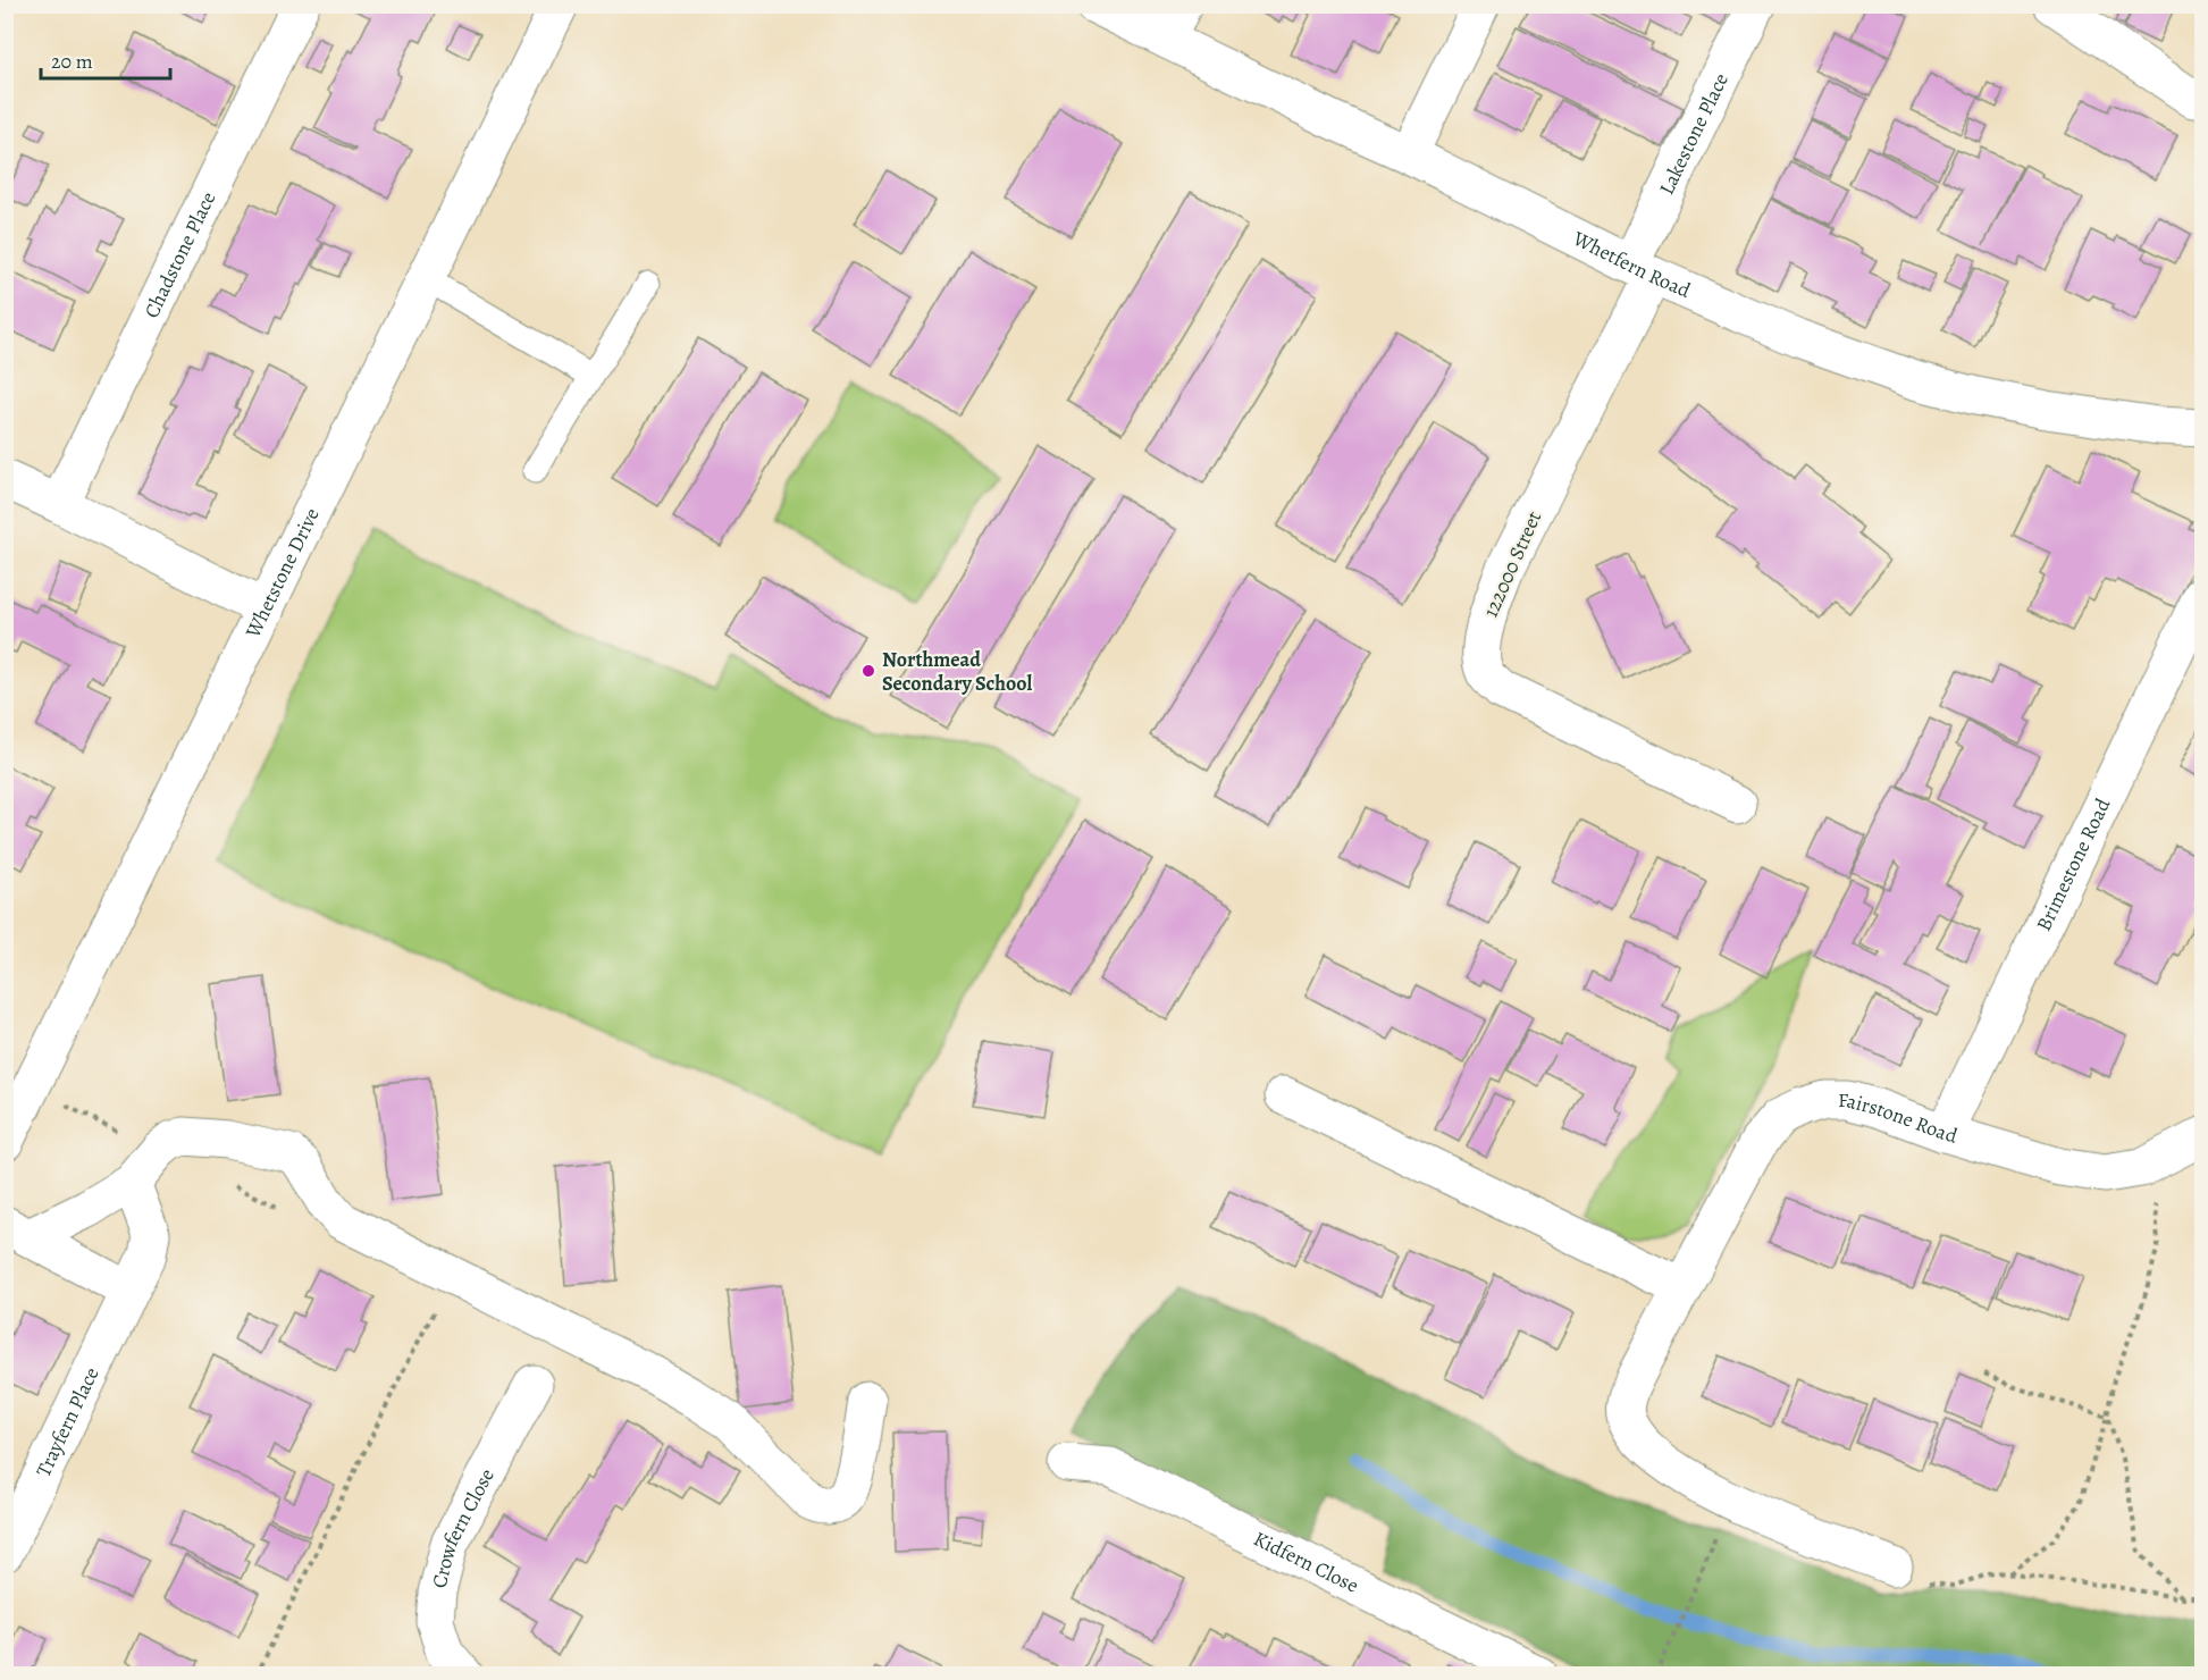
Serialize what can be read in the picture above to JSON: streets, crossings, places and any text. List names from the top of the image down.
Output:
{
  "streets": {
    "street": [
      "Lakestone Place",
      "Chadstone Place",
      "Whetfern Road",
      "122000 Street",
      "Whetstone Drive",
      "Brimestone Road",
      "Fairstone Road",
      "Trayfern Place",
      "Crowfern Close",
      "Kidfern Close"
    ]
  },
  "crossings": [
    ["Lakestone Place", "Whetfern Road"],
    ["Lakestone Place", "122000 Street"],
    ["Whetfern Road", "122000 Street"],
    ["Brimestone Road", "Fairstone Road"]
  ],
  "places": ["Northmead Secondary School"],
  "scale_bar": "20 m"
}
